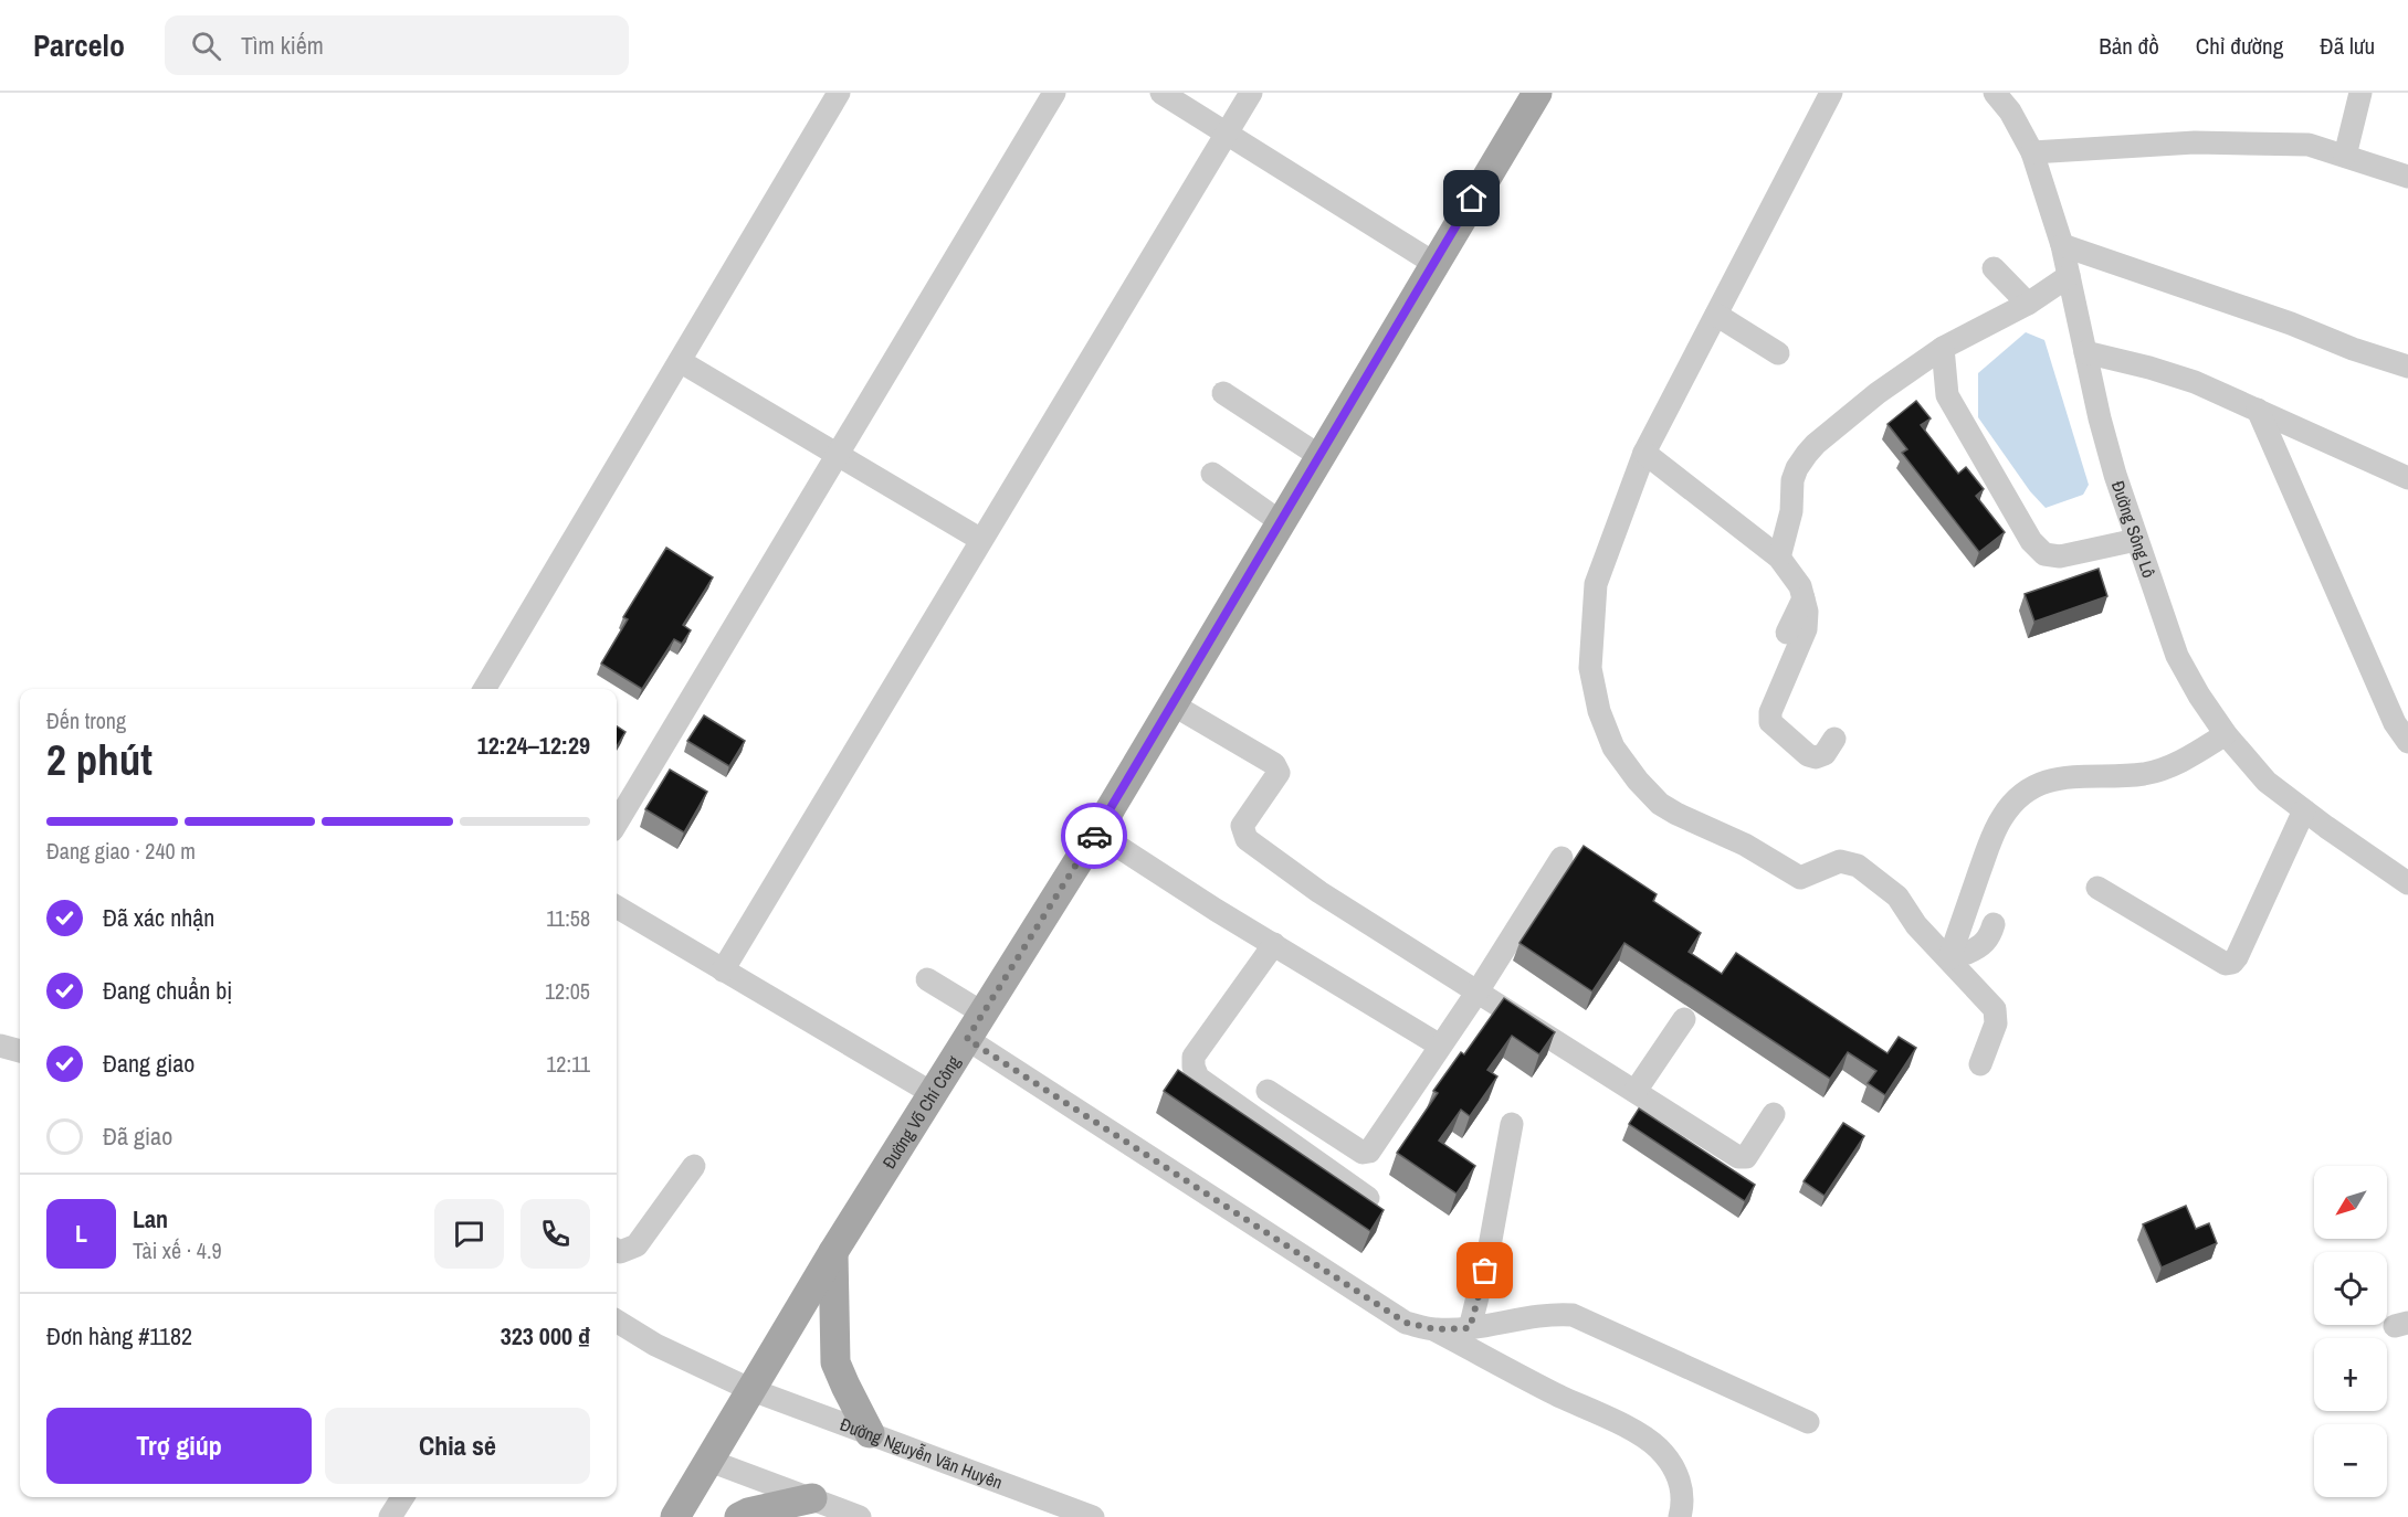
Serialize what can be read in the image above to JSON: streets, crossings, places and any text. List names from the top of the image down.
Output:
{
  "streets": {
    "main road": ["Đường Võ Chí Công"],
    "street": ["Đường Sông Lô", "Đường Nguyễn Văn Huyên"]
  },
  "crossings": [
    ["Đường Võ Chí Công", "Đường Nguyễn Văn Huyên"]
  ],
  "north": "bottom left",
  "page": {
    "header": "Parcelo",
    "search": "Tìm kiếm",
    "nav": ["Bản đồ", "Chỉ đường", "Đã lưu"],
    "heading": ["2 phút", "Đến trong", "12:24–12:29"],
    "panel": [
      "Lan",
      "Tài xế · 4.9",
      "Đơn hàng #1182",
      "323 000 ₫"
    ],
    "bar": "Đang giao · 240 m",
    "list": [
      ["Đã xác nhận", "11:58"],
      ["Đang chuẩn bị", "12:05"],
      ["Đang giao", "12:11"],
      "Đã giao"
    ],
    "map_buttons": ["+", "−"],
    "round": "L",
    "buttons": ["Trợ giúp", "Chia sẻ"]
  }
}
